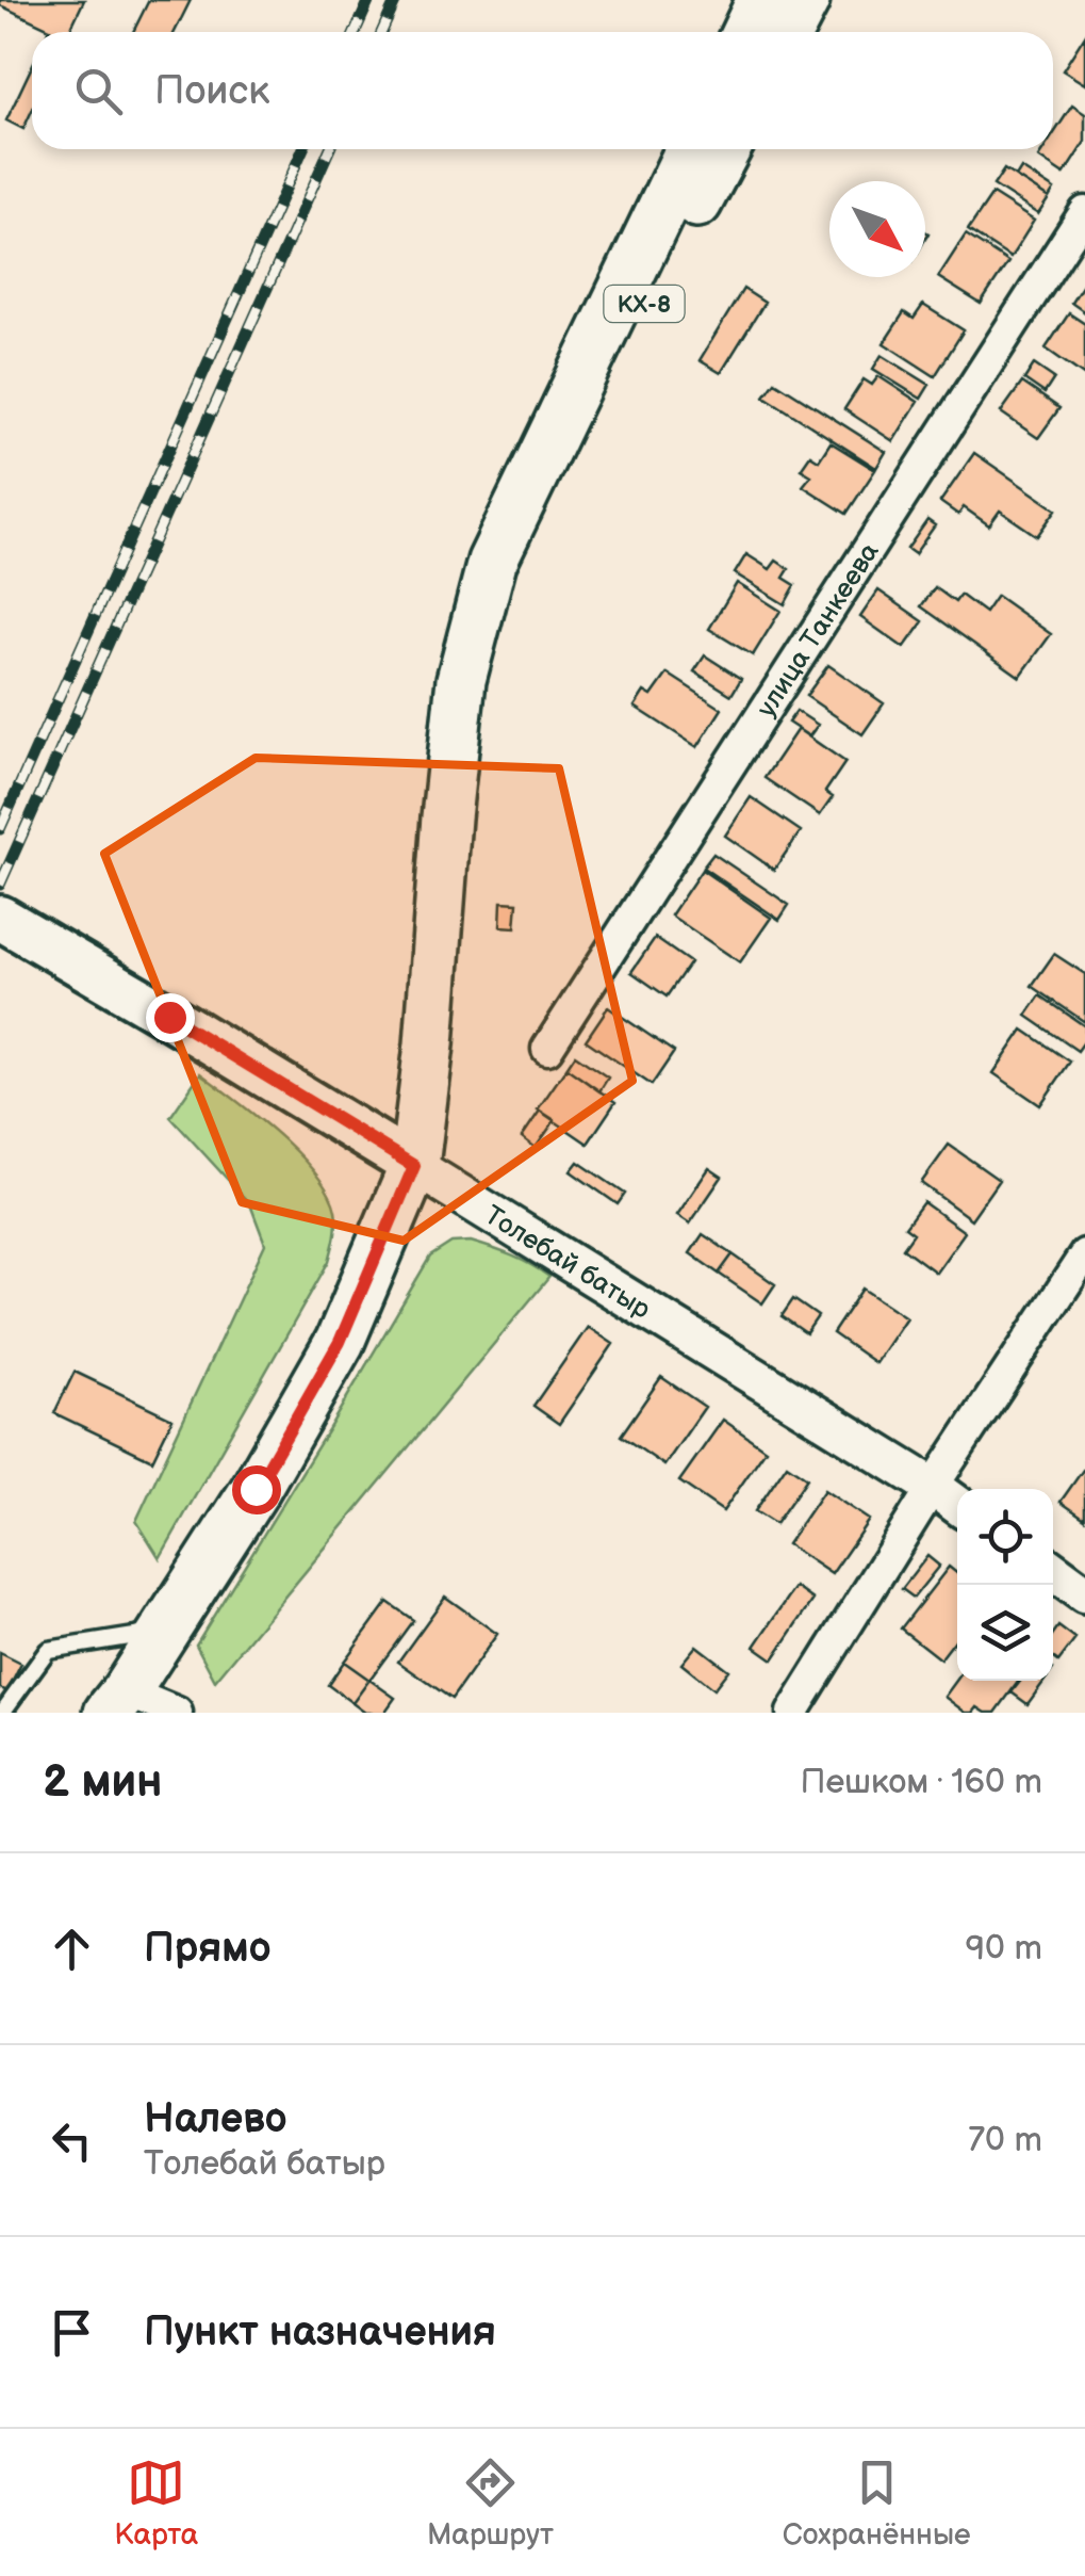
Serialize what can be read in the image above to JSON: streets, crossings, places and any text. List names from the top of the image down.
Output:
{
  "streets": {
    "main road": ["КХ-8", "Толебай батыр"],
    "street": ["улица Танкеева"]
  },
  "crossings": [
    ["КХ-8", "Толебай батыр"]
  ],
  "north": "bottom right",
  "page": {
    "search": "Поиск",
    "heading": ["2 мин", "Пешком · 160 m"],
    "list": [
      ["Прямо", "90 m"],
      ["Налево", "Толебай батыр", "70 m"],
      "Пункт назначения"
    ],
    "nav": ["Карта", "Маршрут", "Сохранённые"]
  }
}
